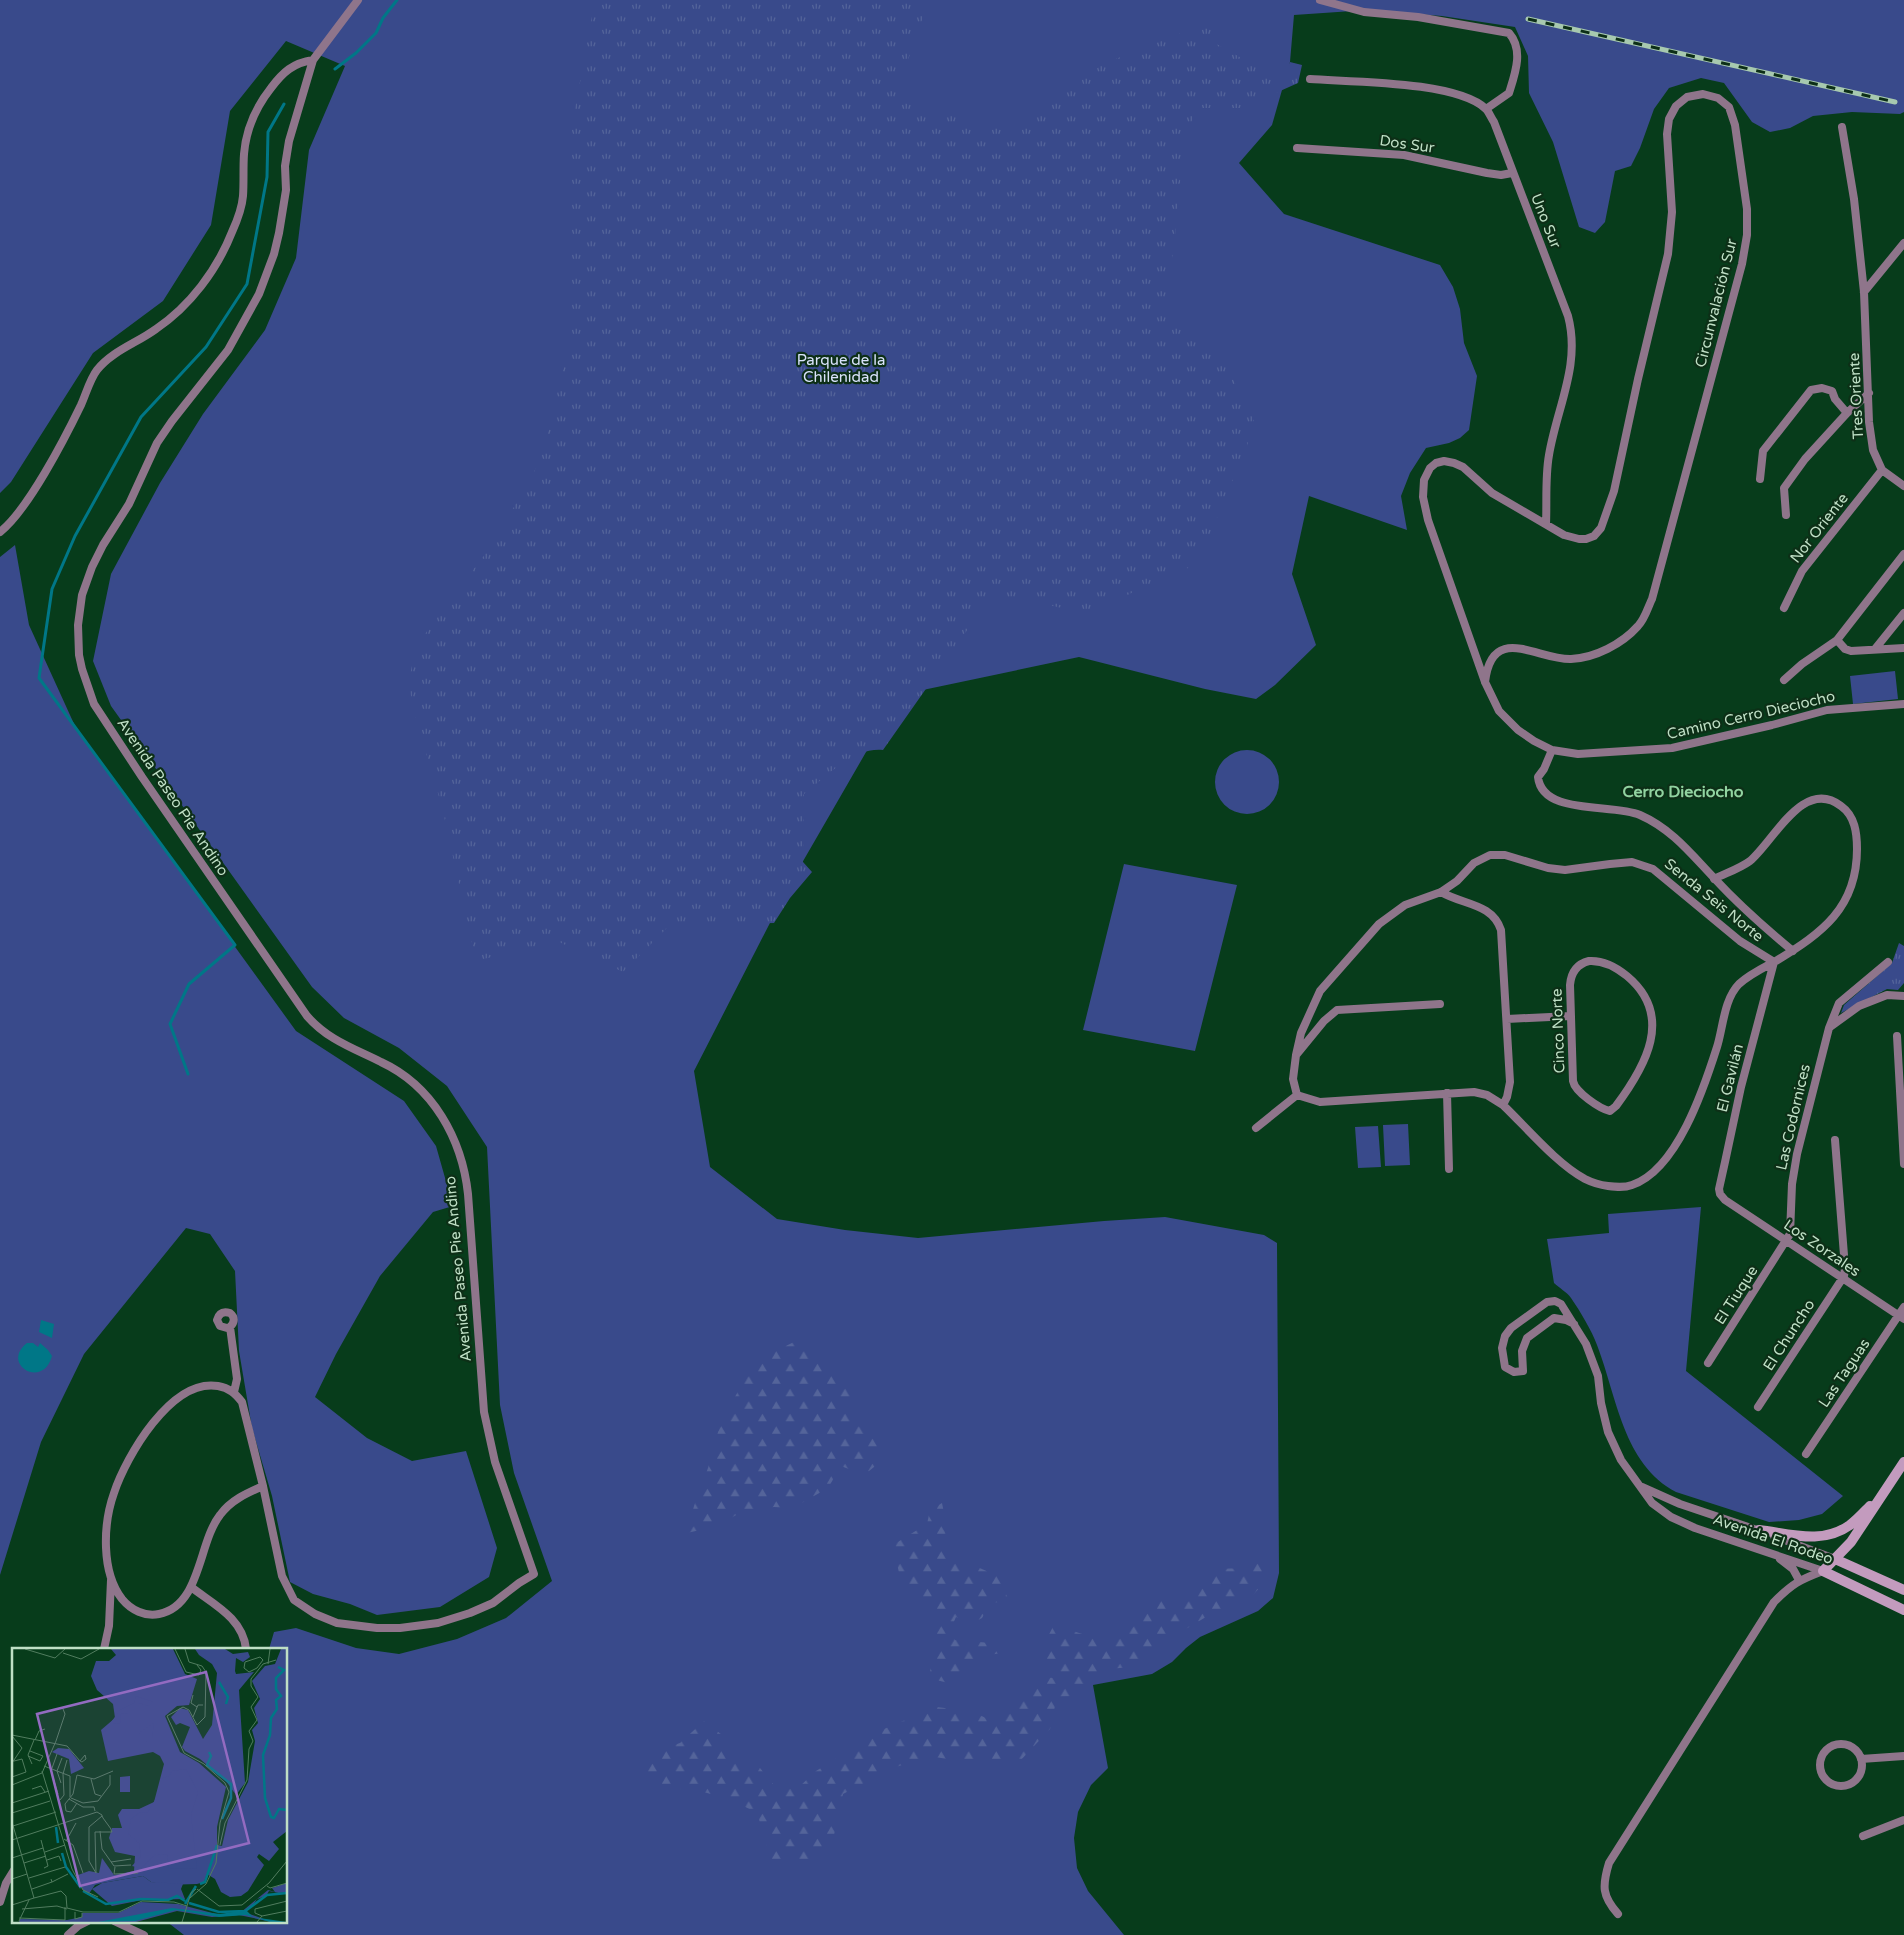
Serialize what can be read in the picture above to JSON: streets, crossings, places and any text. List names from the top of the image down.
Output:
{
  "streets": {
    "street": [
      "Dos Sur",
      "Uno Sur",
      "Circunvalación Sur",
      "Tres Oriente",
      "Nor Oriente",
      "Camino Cerro Dieciocho",
      "Avenida Paseo Pie Andino",
      "Senda Seis Norte",
      "Cinco Norte",
      "El Gavilán",
      "Las Codornices",
      "Los Zorzales",
      "El Tiuque",
      "El Chuncho",
      "Las Taguas",
      "Avenida El Rodeo"
    ]
  },
  "crossings": [
    ["Dos Sur", "Uno Sur"],
    ["Uno Sur", "Circunvalación Sur"],
    ["Circunvalación Sur", "Camino Cerro Dieciocho"],
    ["Tres Oriente", "Nor Oriente"],
    ["Senda Seis Norte", "El Gavilán"],
    ["El Gavilán", "Los Zorzales"],
    ["Las Codornices", "Los Zorzales"],
    ["Las Codornices", "El Tiuque"],
    ["Los Zorzales", "El Tiuque"],
    ["Los Zorzales", "El Chuncho"],
    ["Los Zorzales", "Las Taguas"]
  ],
  "districts": ["Cerro Dieciocho"],
  "parks": ["Parque de la Chilenidad"]
}
